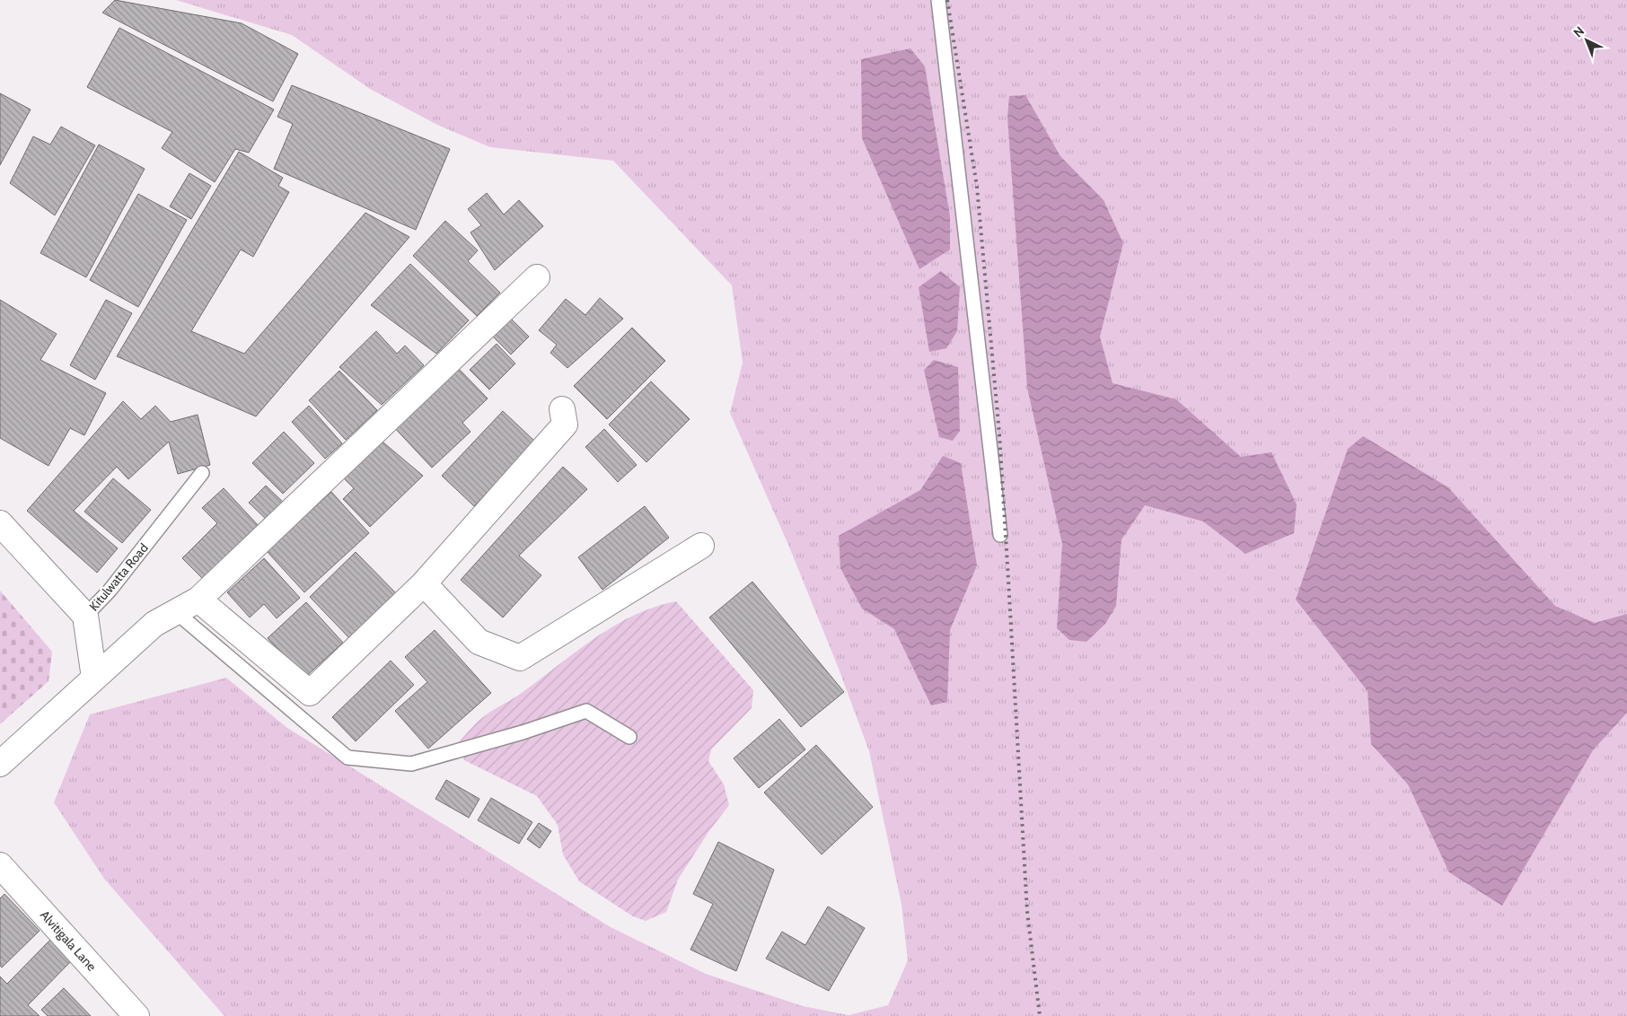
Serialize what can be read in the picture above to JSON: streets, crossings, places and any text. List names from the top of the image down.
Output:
{
  "streets": {
    "street": ["Kitulwatta Road", "Alvitigala Lane"]
  },
  "north": "top left"
}
